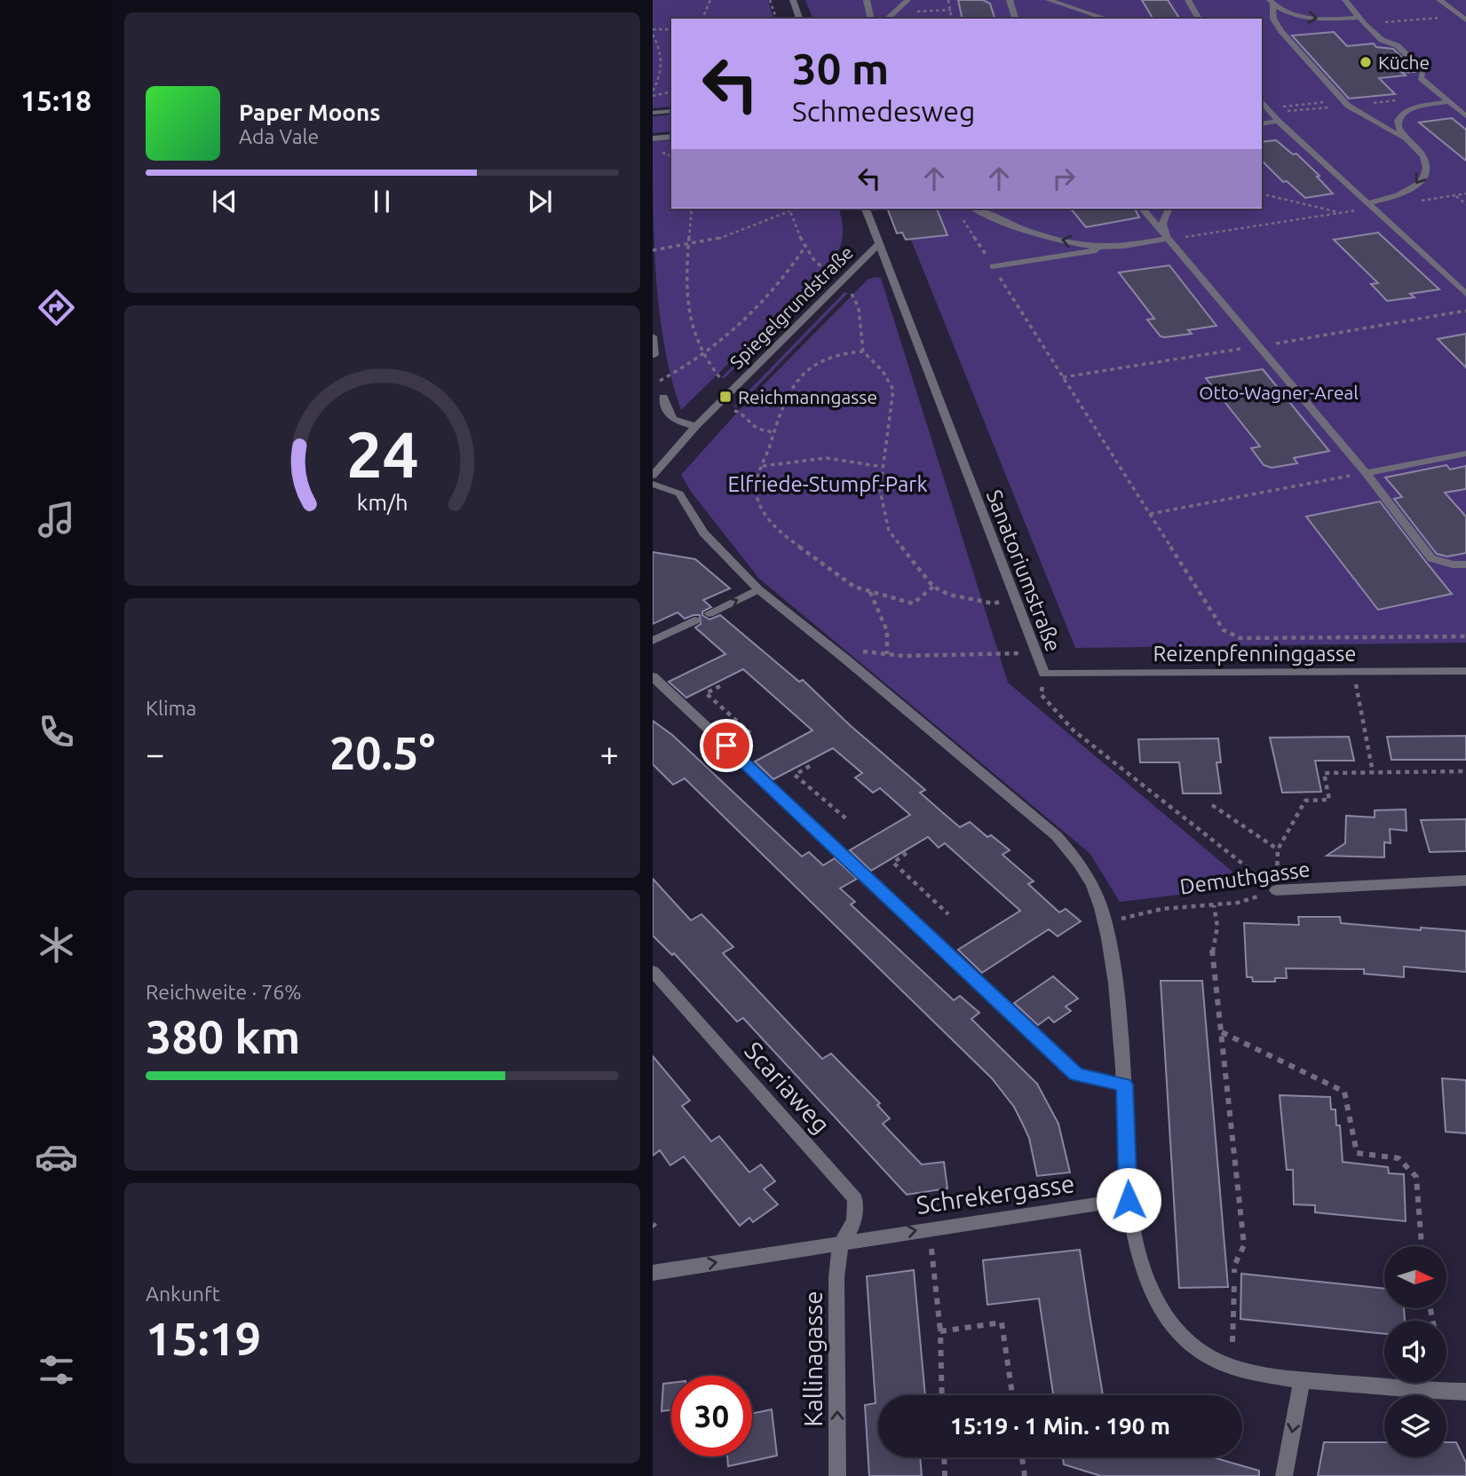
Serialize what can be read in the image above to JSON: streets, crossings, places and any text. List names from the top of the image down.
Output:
{
  "streets": {
    "street": [
      "Spiegelgrundstraße",
      "Sanatoriumstraße",
      "Reizenpfenninggasse",
      "Demuthgasse",
      "Scariaweg",
      "Schrekergasse",
      "Kallinagasse"
    ]
  },
  "crossings": [
    ["Spiegelgrundstraße", "Sanatoriumstraße"],
    ["Sanatoriumstraße", "Reizenpfenninggasse"],
    ["Sanatoriumstraße", "Demuthgasse"],
    ["Scariaweg", "Schrekergasse"],
    ["Scariaweg", "Kallinagasse"],
    ["Schrekergasse", "Kallinagasse"]
  ],
  "one_way": ["Schrekergasse", "Kallinagasse"],
  "parks": ["Otto-Wagner-Areal", "Elfriede-Stumpf-Park"],
  "places": {
    "other": ["Küche"],
    "transit": ["Reichmanngasse"]
  },
  "north": "right",
  "page": {
    "tabs": "15:18",
    "turn": ["30 m", "Schmedesweg"],
    "song": ["Paper Moons", "Ada Vale"],
    "tile": [
      "Klima",
      ["Reichweite · 76%", "380 km"],
      ["Ankunft", "15:19"]
    ],
    "heat": ["−", "20.5°", "+"],
    "limit": "30",
    "trip": "15:19 · 1 Min. · 190 m",
    "gauge": ["24", "km/h"]
  }
}
